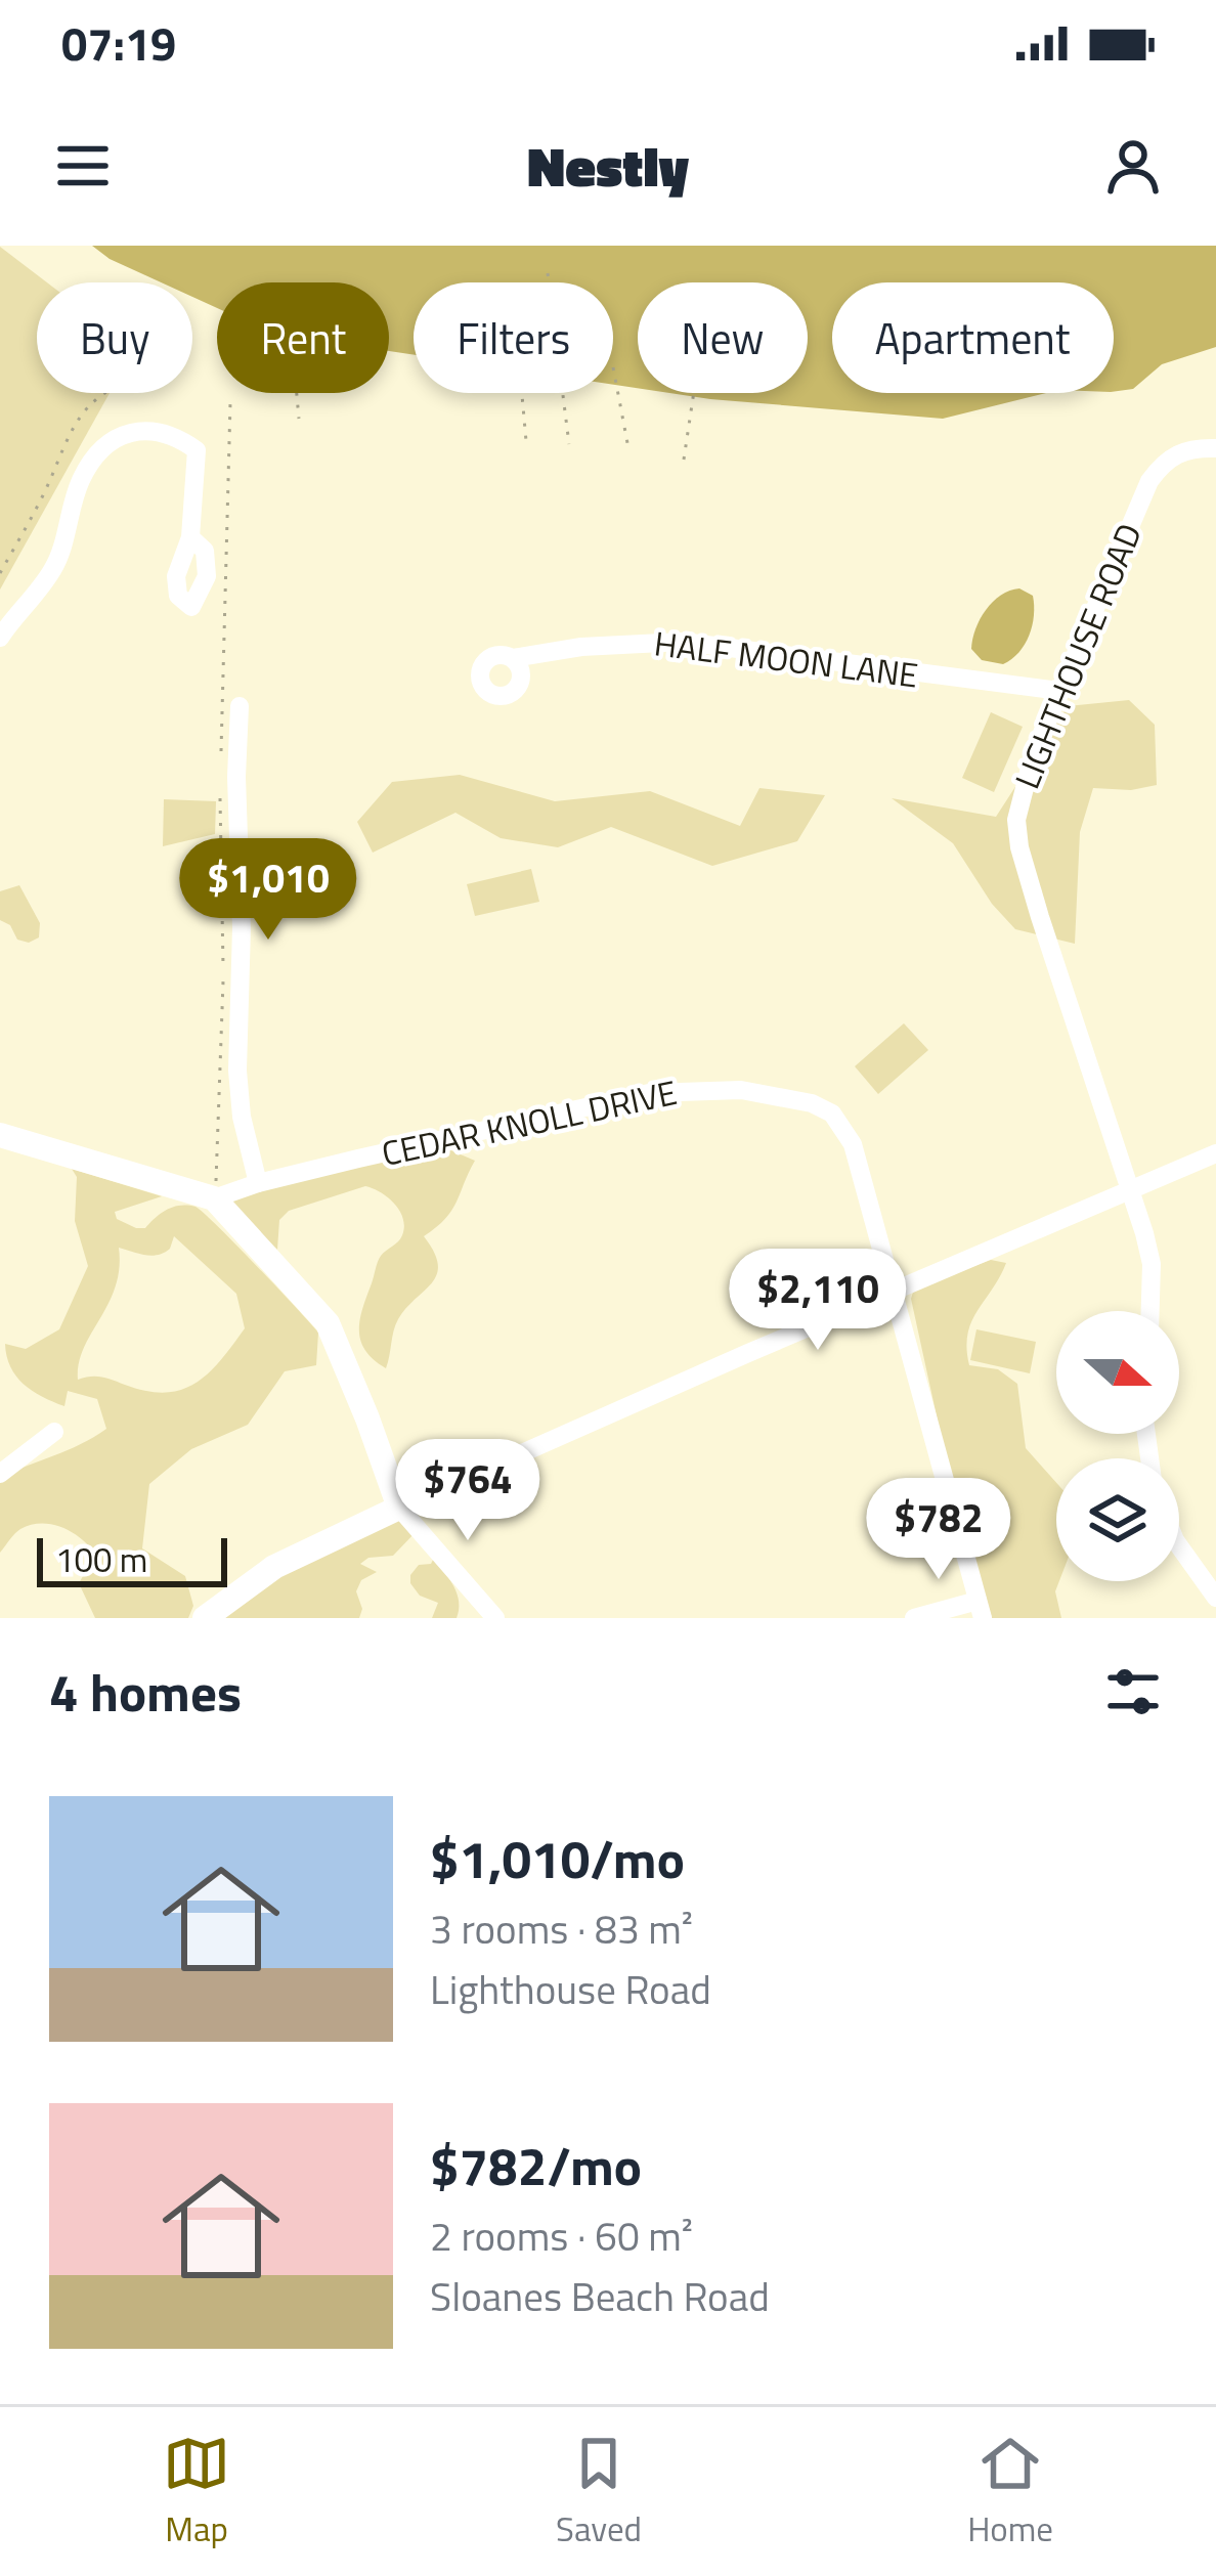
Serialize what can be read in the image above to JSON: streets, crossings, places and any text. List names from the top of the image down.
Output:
{
  "streets": {
    "street": ["LIGHTHOUSE ROAD", "HALF MOON LANE", "CEDAR KNOLL DRIVE"]
  },
  "crossings": [
    ["LIGHTHOUSE ROAD", "HALF MOON LANE"]
  ],
  "scale_bar": "100 m",
  "north": "right",
  "page": {
    "status": "07:19",
    "header": "Nestly",
    "chip": [
      "Buy",
      "Rent",
      "Filters",
      "New",
      "Apartment"
    ],
    "price": [
      "$1,010",
      "$2,110",
      "$764",
      "$782"
    ],
    "scale": "100 m",
    "heading": "4 homes",
    "list": [
      {
        "name": "$1,010/mo",
        "note": "3 rooms · 83 m² · Lighthouse Road"
      },
      {
        "name": "$782/mo",
        "note": "2 rooms · 60 m² · Sloanes Beach Road"
      }
    ],
    "tabs": ["Map", "Saved", "Home"]
  }
}
